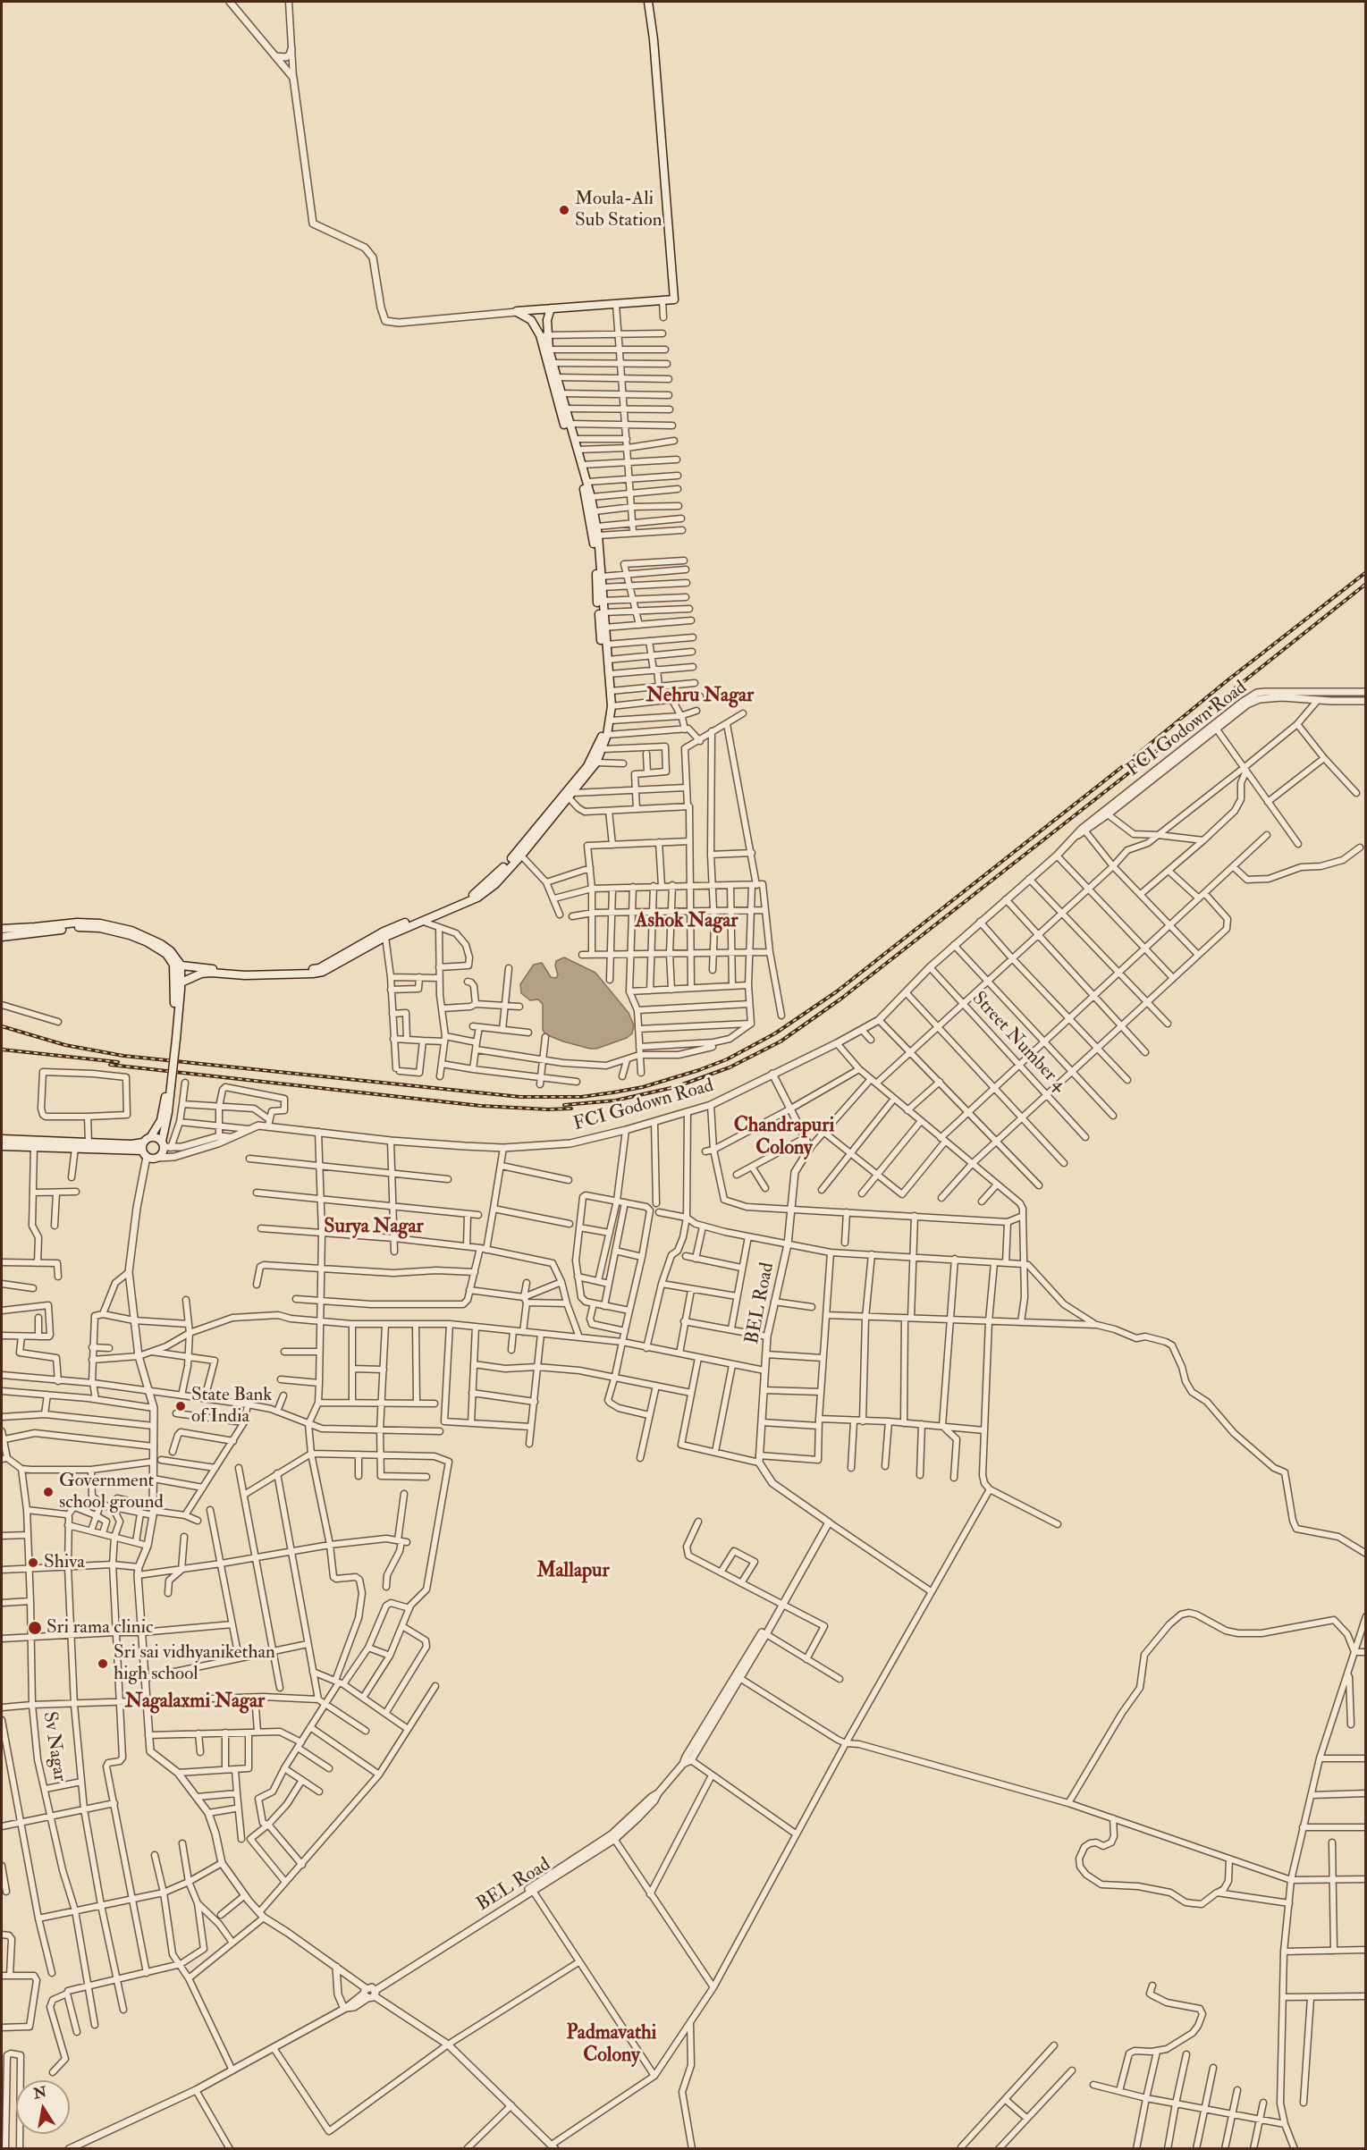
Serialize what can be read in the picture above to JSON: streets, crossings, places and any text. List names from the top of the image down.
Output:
{
  "streets": {
    "street": [
      "FCI Godown Road",
      "Street Number 4",
      "BEL Road",
      "Sv Nagar"
    ]
  },
  "crossings": [
    ["FCI Godown Road", "Street Number 4"]
  ],
  "districts": [
    "Nehru Nagar",
    "Ashok Nagar",
    "Chandrapuri Colony",
    "Surya Nagar",
    "Mallapur",
    "Nagalaxmi Nagar",
    "Padmavathi Colony"
  ],
  "places": [
    "Moula-Ali Sub Station",
    "State Bank of India",
    "Government school ground",
    "Shiva",
    "Sri rama clinic",
    "Sri sai vidhyanikethan high school"
  ],
  "north": "top"
}
